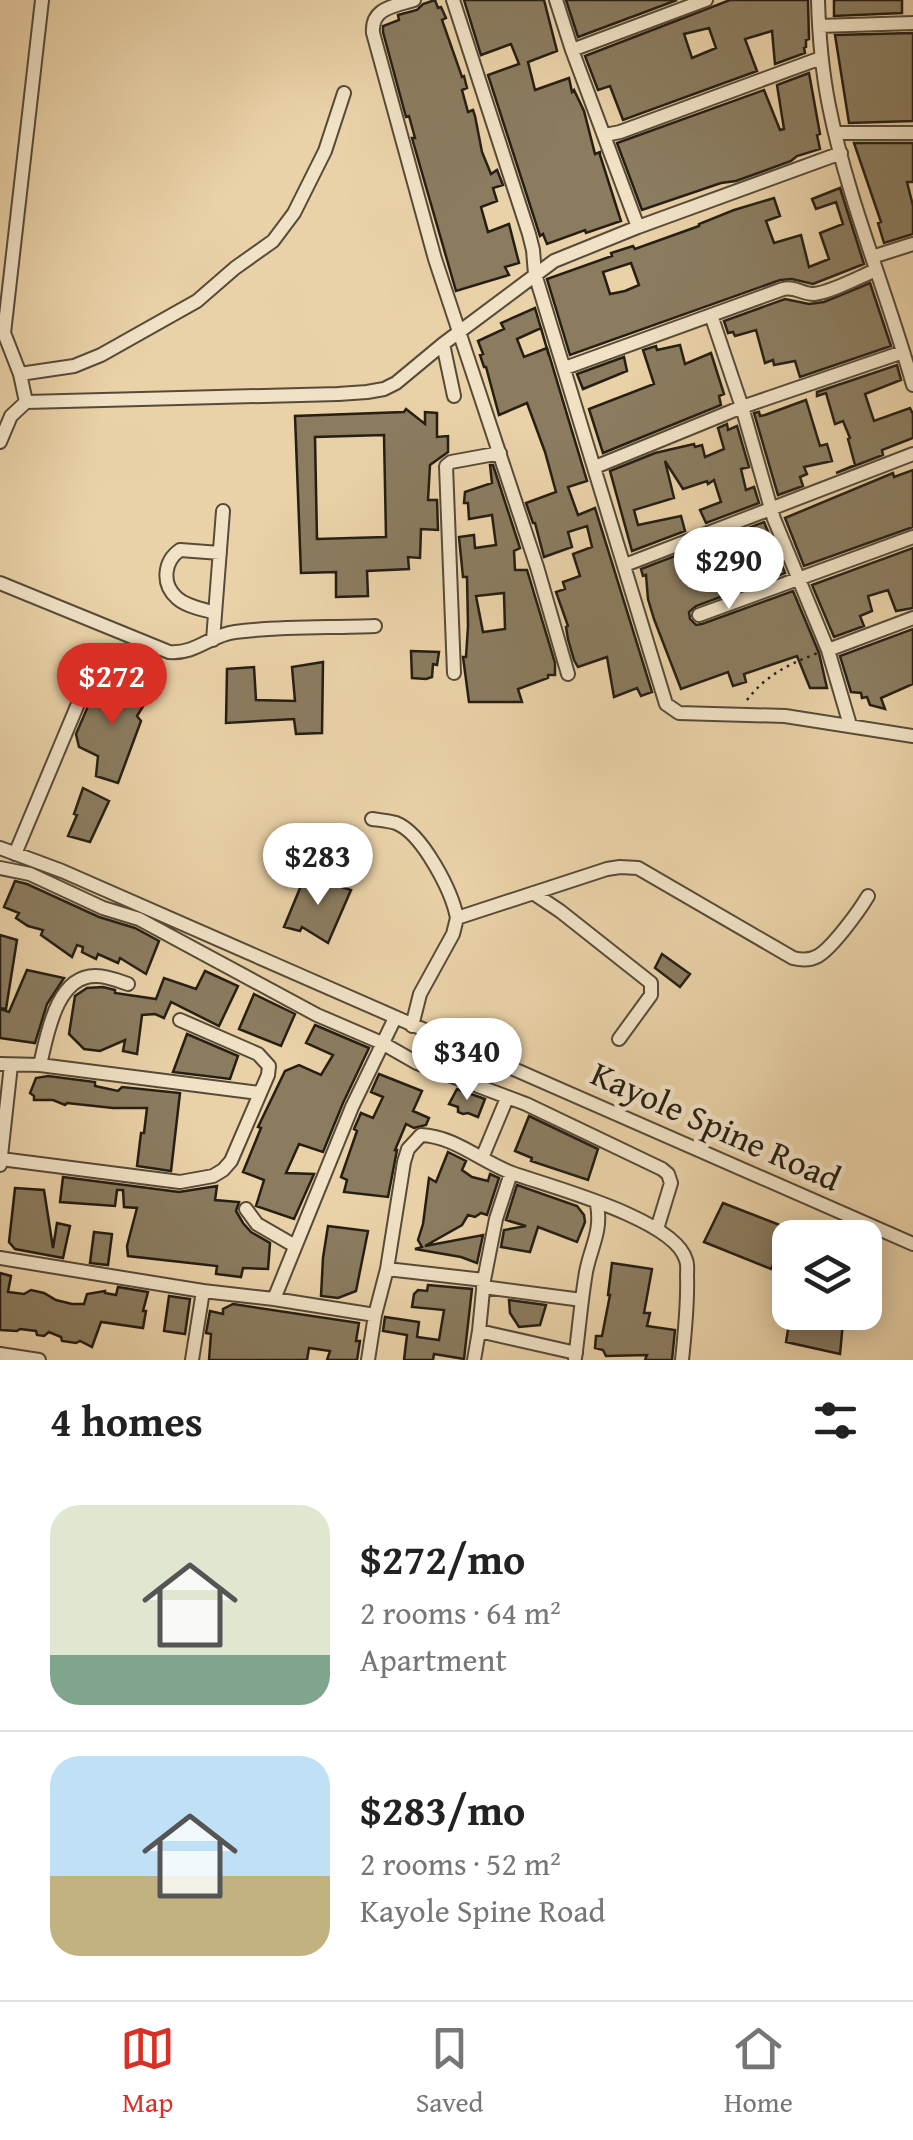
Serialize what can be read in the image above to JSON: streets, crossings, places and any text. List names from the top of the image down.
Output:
{
  "streets": {
    "street": ["Kayole Spine Road"]
  },
  "page": {
    "price": [
      "$290",
      "$272",
      "$283",
      "$340"
    ],
    "heading": "4 homes",
    "list": [
      {
        "name": "$272/mo",
        "note": "2 rooms · 64 m² · Apartment"
      },
      {
        "name": "$283/mo",
        "note": "2 rooms · 52 m² · Kayole Spine Road"
      }
    ],
    "tabs": ["Map", "Saved", "Home"]
  }
}
